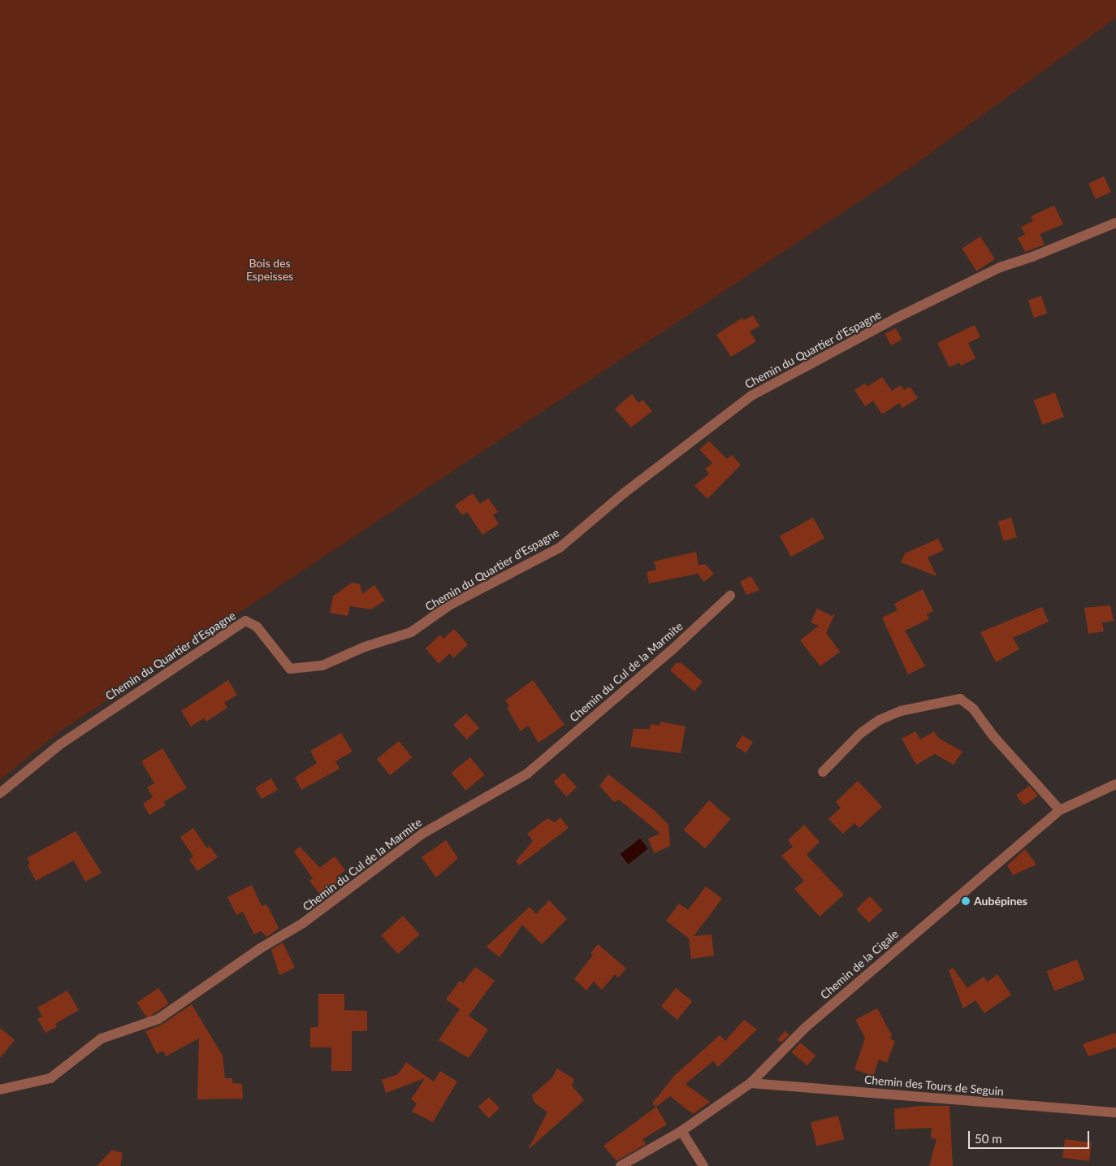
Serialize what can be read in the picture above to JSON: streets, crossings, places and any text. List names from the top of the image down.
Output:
{
  "streets": {
    "street": [
      "Chemin du Quartier d'Espagne",
      "Chemin du Cul de la Marmite",
      "Chemin de la Cigale",
      "Chemin des Tours de Seguin"
    ]
  },
  "crossings": [
    ["Chemin de la Cigale", "Chemin des Tours de Seguin"]
  ],
  "parks": ["Bois des Espeisses"],
  "places": ["Aubépines"],
  "scale_bar": "50 m"
}
